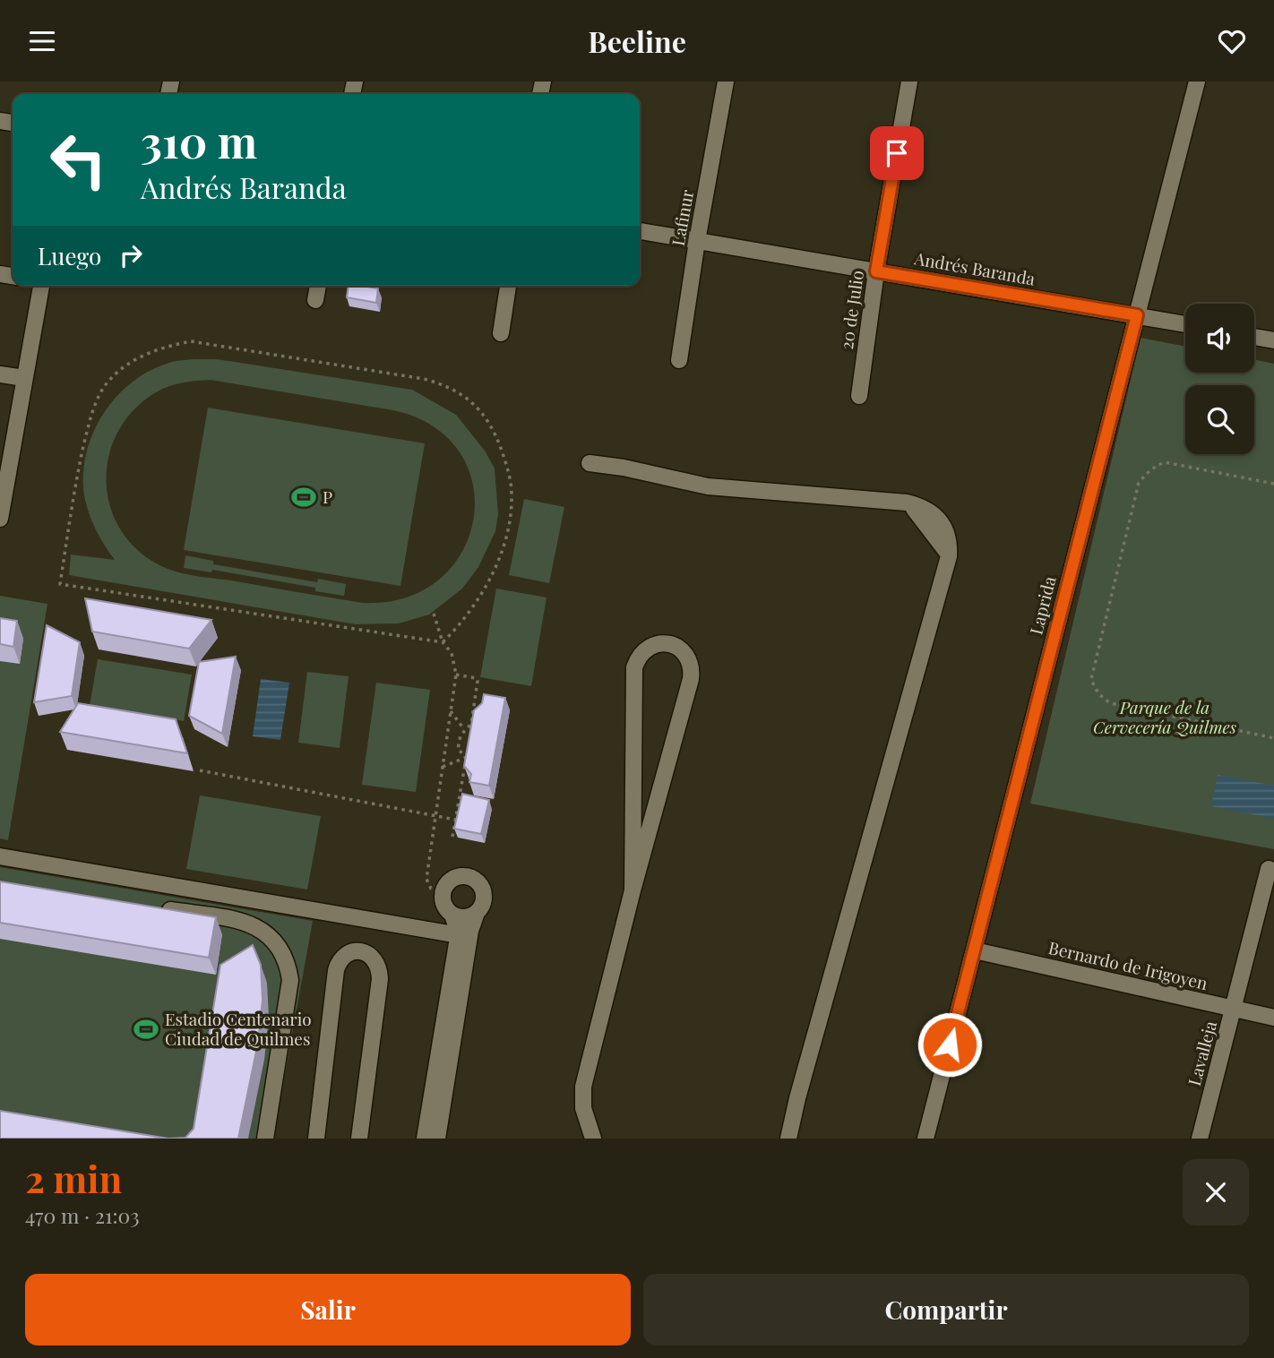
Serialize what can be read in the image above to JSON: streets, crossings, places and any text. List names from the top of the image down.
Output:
{
  "streets": {
    "street": [
      "Lafinur",
      "Andrés Baranda",
      "20 de Julio",
      "Laprida",
      "Bernardo de Irigoyen",
      "Lavalleja"
    ]
  },
  "crossings": [
    ["Lafinur", "Andrés Baranda"],
    ["Andrés Baranda", "20 de Julio"],
    ["Andrés Baranda", "Laprida"],
    ["Laprida", "Bernardo de Irigoyen"],
    ["Bernardo de Irigoyen", "Lavalleja"]
  ],
  "parks": ["Parque de la Cervecería Quilmes"],
  "places": {
    "sports": ["P", "Estadio Centenario Ciudad de Quilmes"]
  },
  "page": {
    "header": "Beeline",
    "turn": ["310 m", "Andrés Baranda"],
    "then": "Luego",
    "heading": ["2 min", "470 m · 21:03"],
    "buttons": ["Salir", "Compartir"]
  }
}
